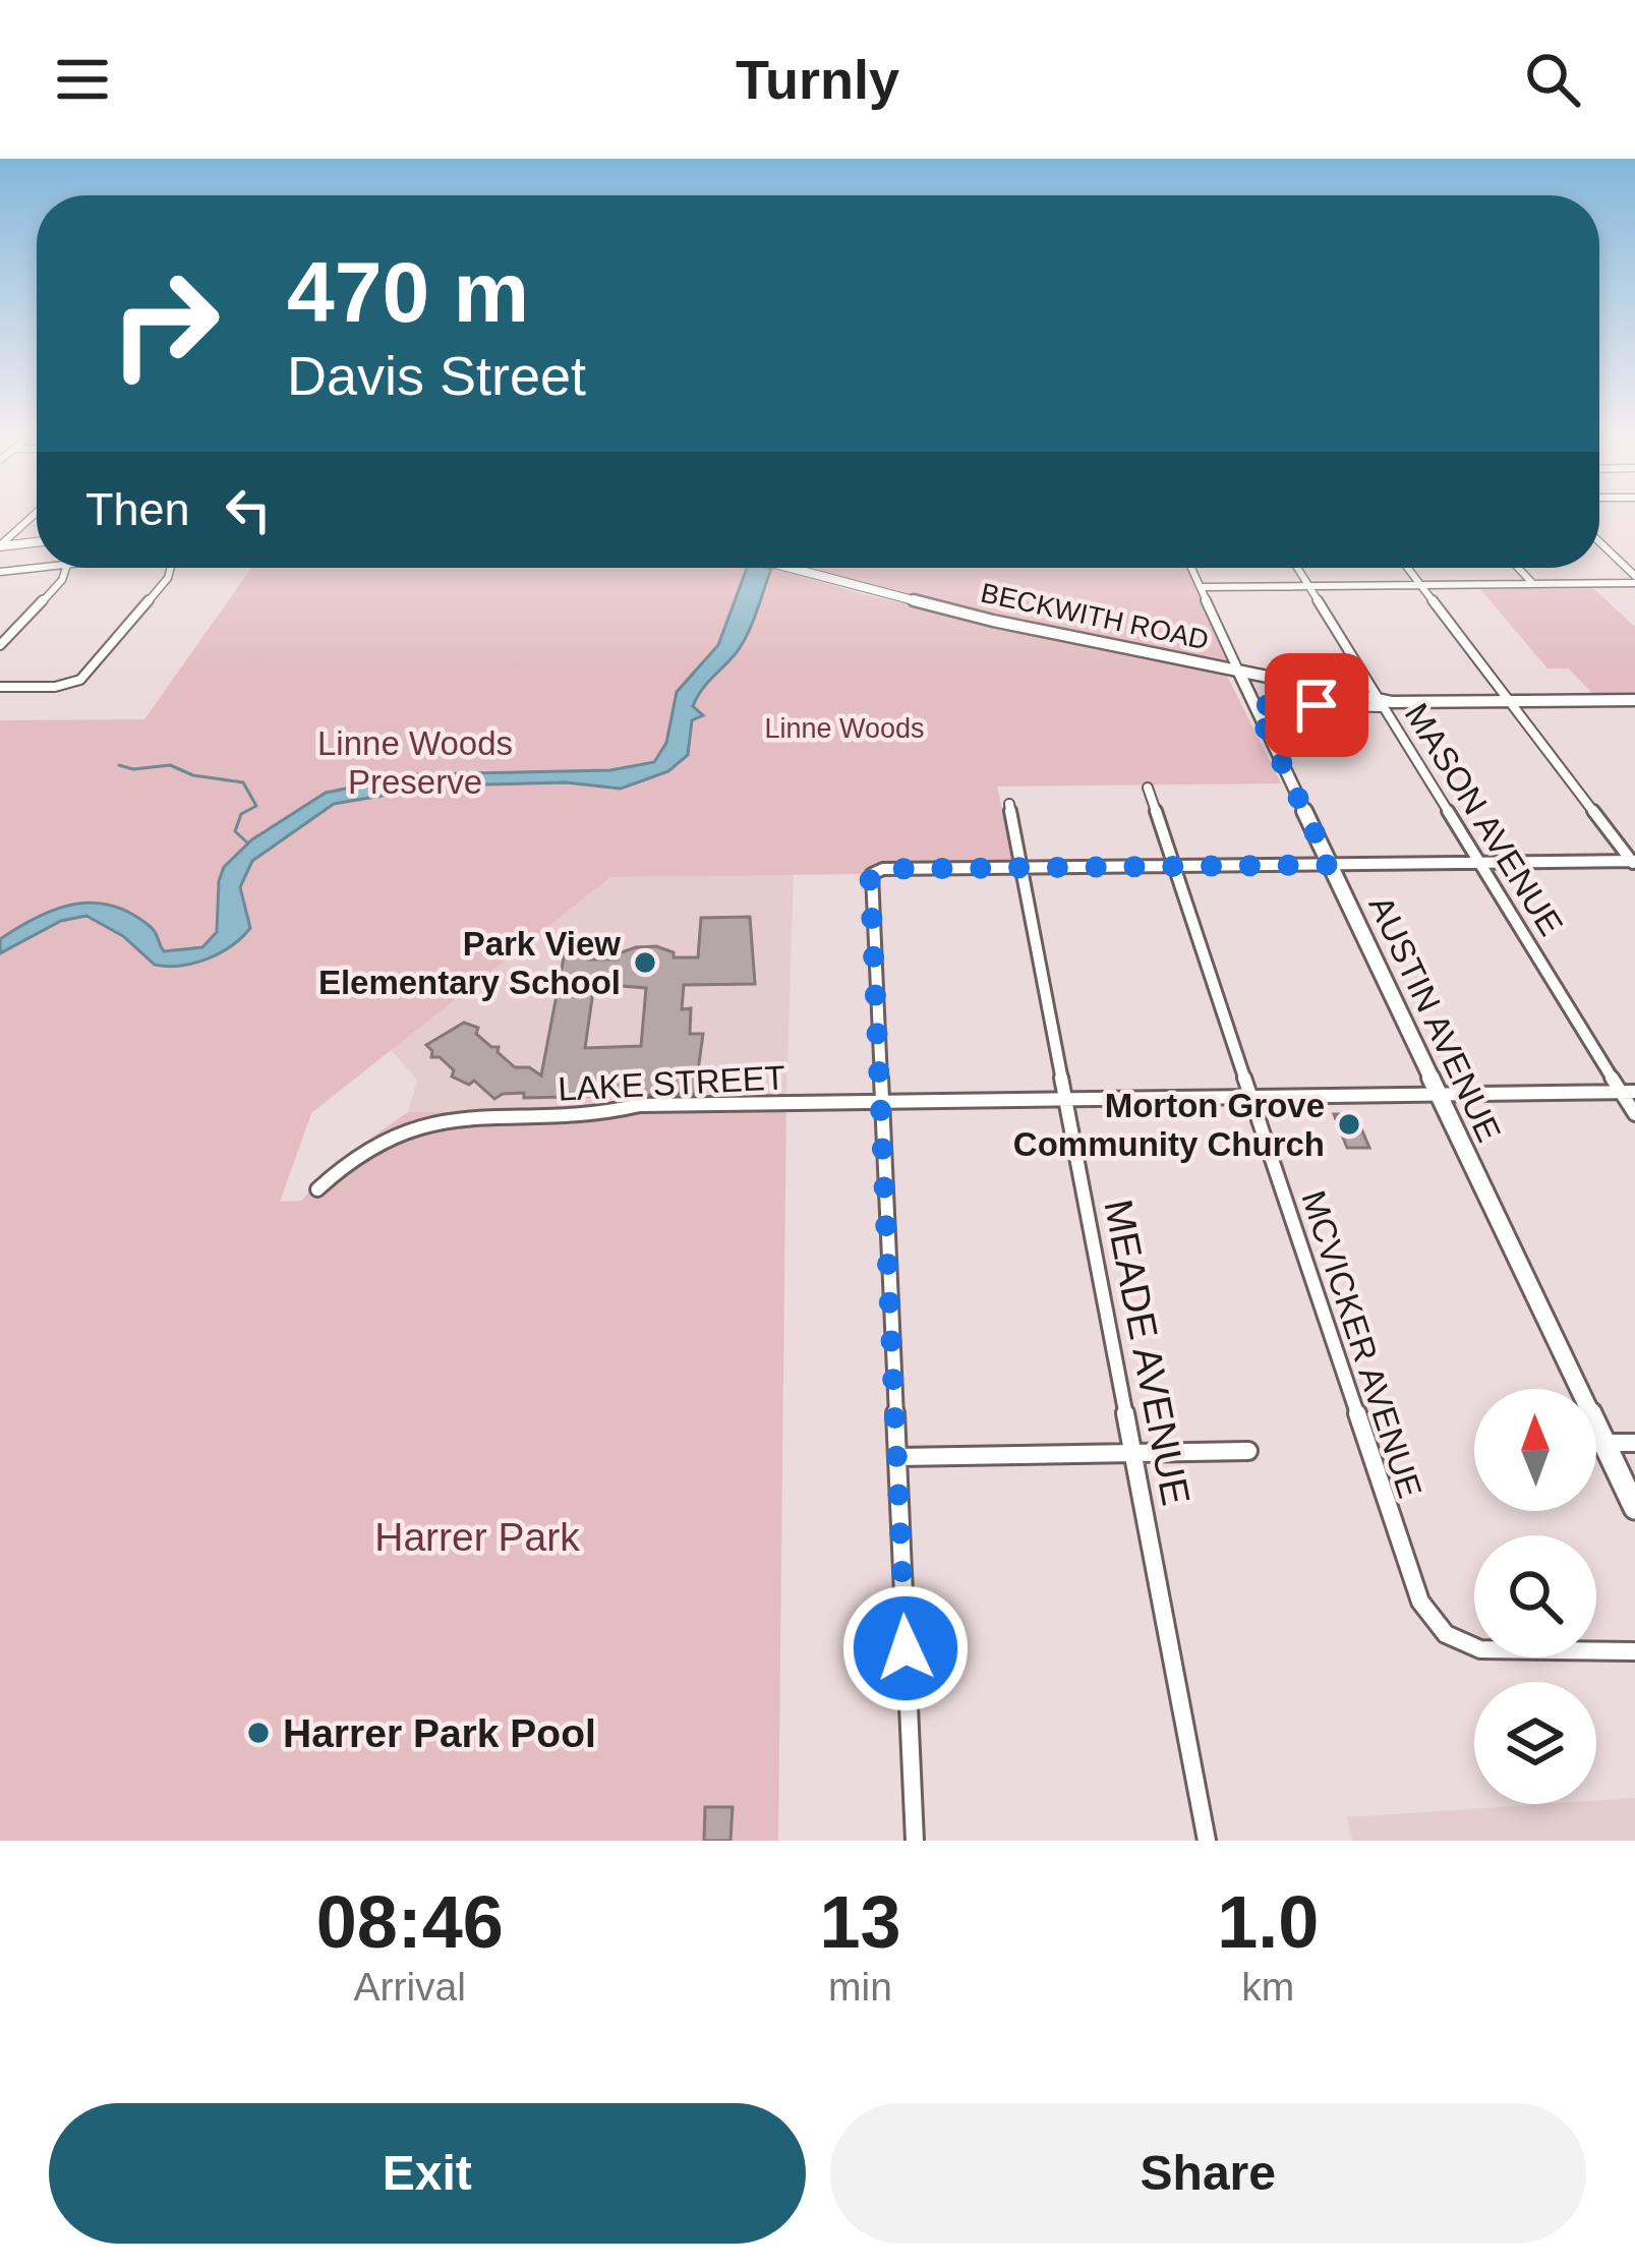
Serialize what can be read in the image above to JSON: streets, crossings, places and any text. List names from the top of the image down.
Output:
{
  "streets": {
    "street": [
      "BECKWITH ROAD",
      "MASON AVENUE",
      "AUSTIN AVENUE",
      "LAKE STREET",
      "MCVICKER AVENUE",
      "MEADE AVENUE"
    ]
  },
  "crossings": [
    ["BECKWITH ROAD", "MASON AVENUE"],
    ["BECKWITH ROAD", "AUSTIN AVENUE"],
    ["MASON AVENUE", "LAKE STREET"],
    ["AUSTIN AVENUE", "LAKE STREET"],
    ["LAKE STREET", "MCVICKER AVENUE"],
    ["LAKE STREET", "MEADE AVENUE"]
  ],
  "parks": ["Linne Woods", "Linne Woods Preserve", "Harrer Park"],
  "places": ["Park View Elementary School", "Morton Grove Community Church", "Harrer Park Pool"],
  "north": "top",
  "page": {
    "header": "Turnly",
    "turn": ["470 m", "Davis Street"],
    "then": "Then",
    "eta": [
      "08:46",
      "Arrival",
      "13",
      "min",
      "1.0",
      "km"
    ],
    "buttons": ["Exit", "Share"]
  }
}
